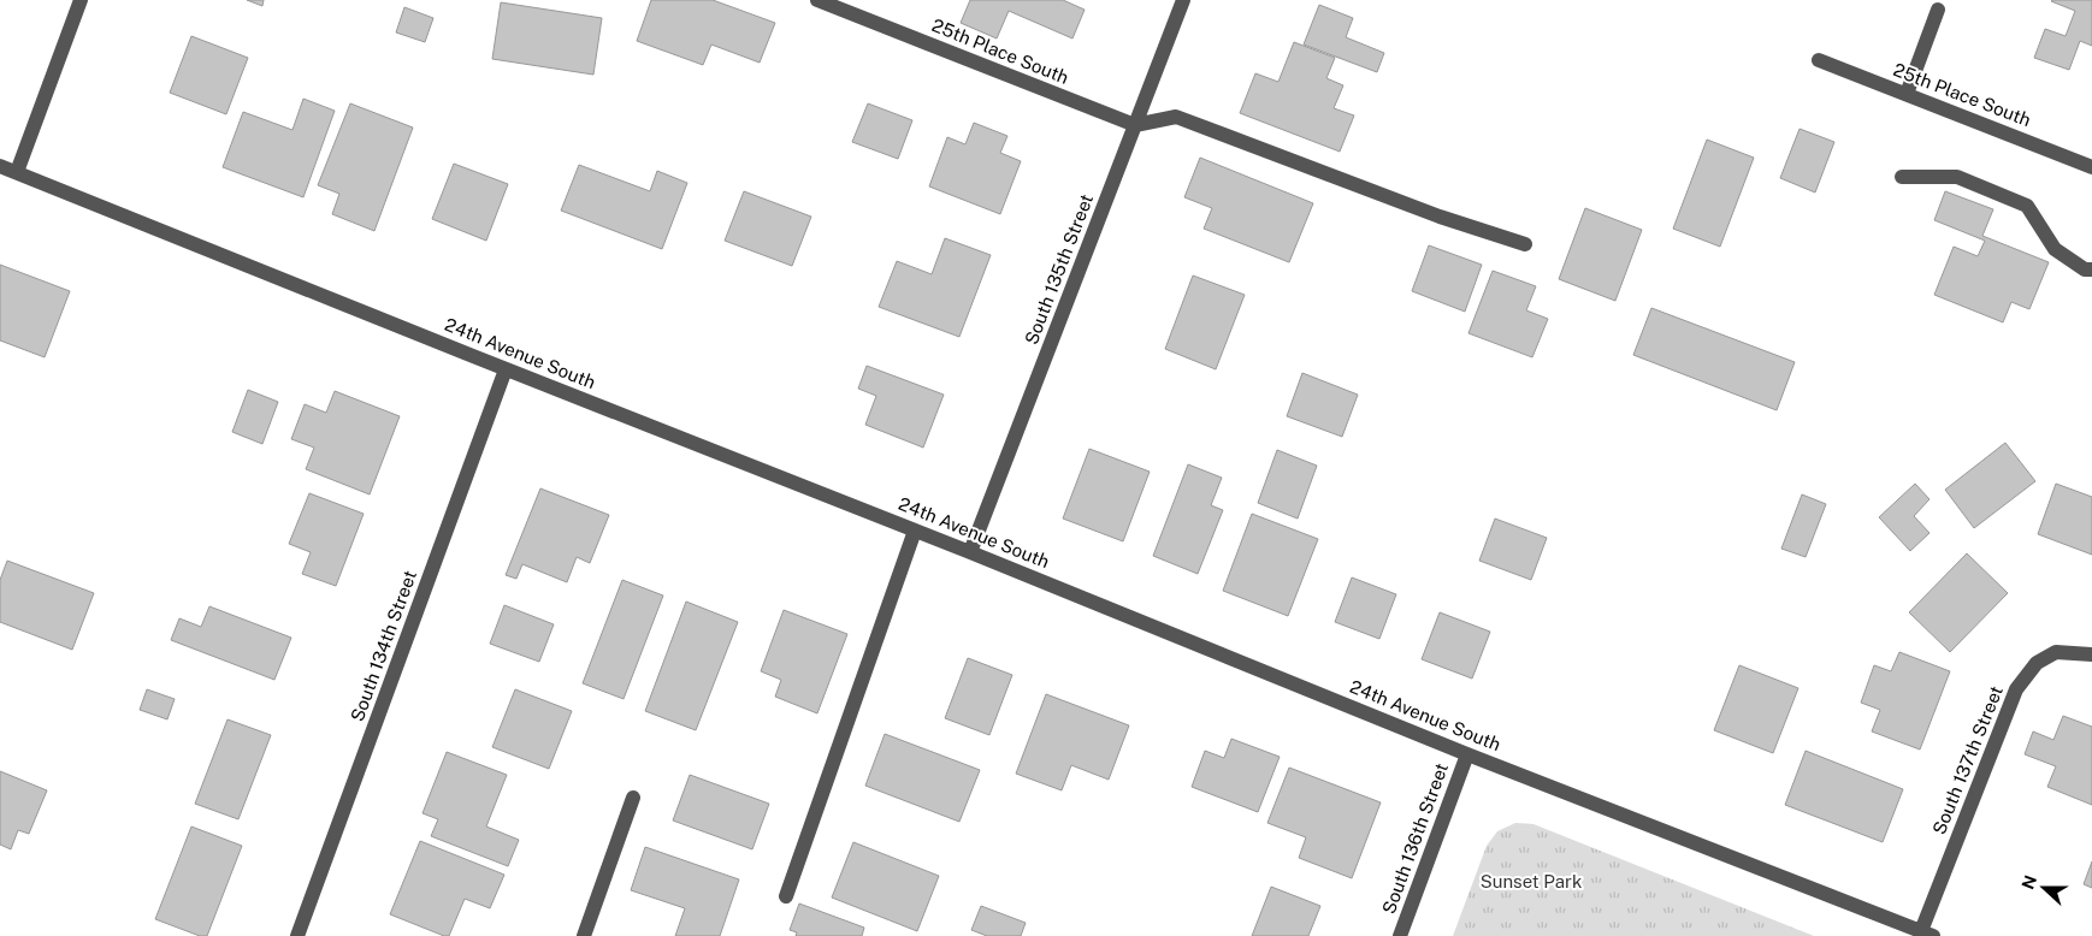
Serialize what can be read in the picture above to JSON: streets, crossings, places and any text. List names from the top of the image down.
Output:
{
  "streets": {
    "street": [
      "25th Place South",
      "South 135th Street",
      "24th Avenue South",
      "South 134th Street",
      "South 137th Street",
      "South 136th Street"
    ]
  },
  "crossings": [
    ["25th Place South", "South 135th Street"],
    ["South 135th Street", "24th Avenue South"],
    ["24th Avenue South", "South 134th Street"],
    ["24th Avenue South", "South 137th Street"],
    ["24th Avenue South", "South 136th Street"]
  ],
  "parks": ["Sunset Park"],
  "north": "left"
}
